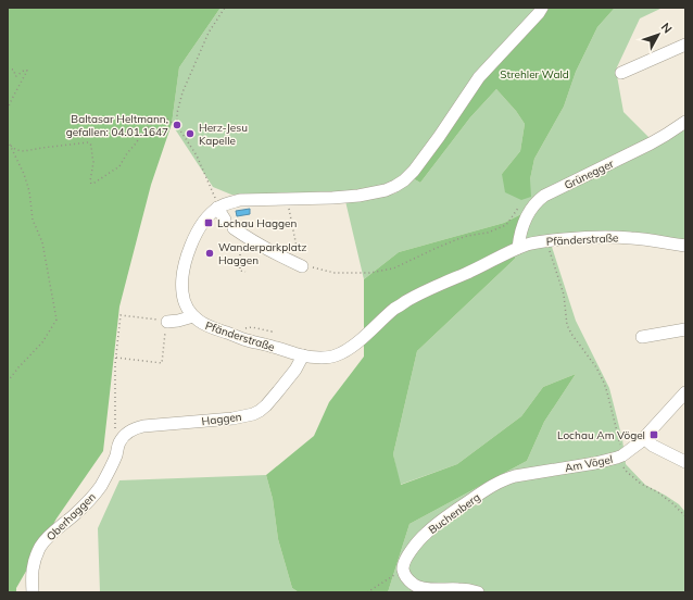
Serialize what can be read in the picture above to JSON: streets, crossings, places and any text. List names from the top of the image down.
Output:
{
  "streets": {
    "street": [
      "Grünegger",
      "Pfänderstraße",
      "Haggen",
      "Am Vögel",
      "Buchenberg",
      "Oberhaggen"
    ]
  },
  "crossings": [
    ["Grünegger", "Pfänderstraße"],
    ["Pfänderstraße", "Haggen"],
    ["Haggen", "Oberhaggen"],
    ["Am Vögel", "Buchenberg"]
  ],
  "parks": ["Strehler Wald"],
  "places": {
    "other": ["Baltasar Heltmann, gefallen: 04.01.1647", "Herz-Jesu Kapelle", "Wanderparkplatz Haggen"],
    "transit": ["Lochau Haggen", "Lochau Am Vögel"]
  },
  "north": "top right"
}
